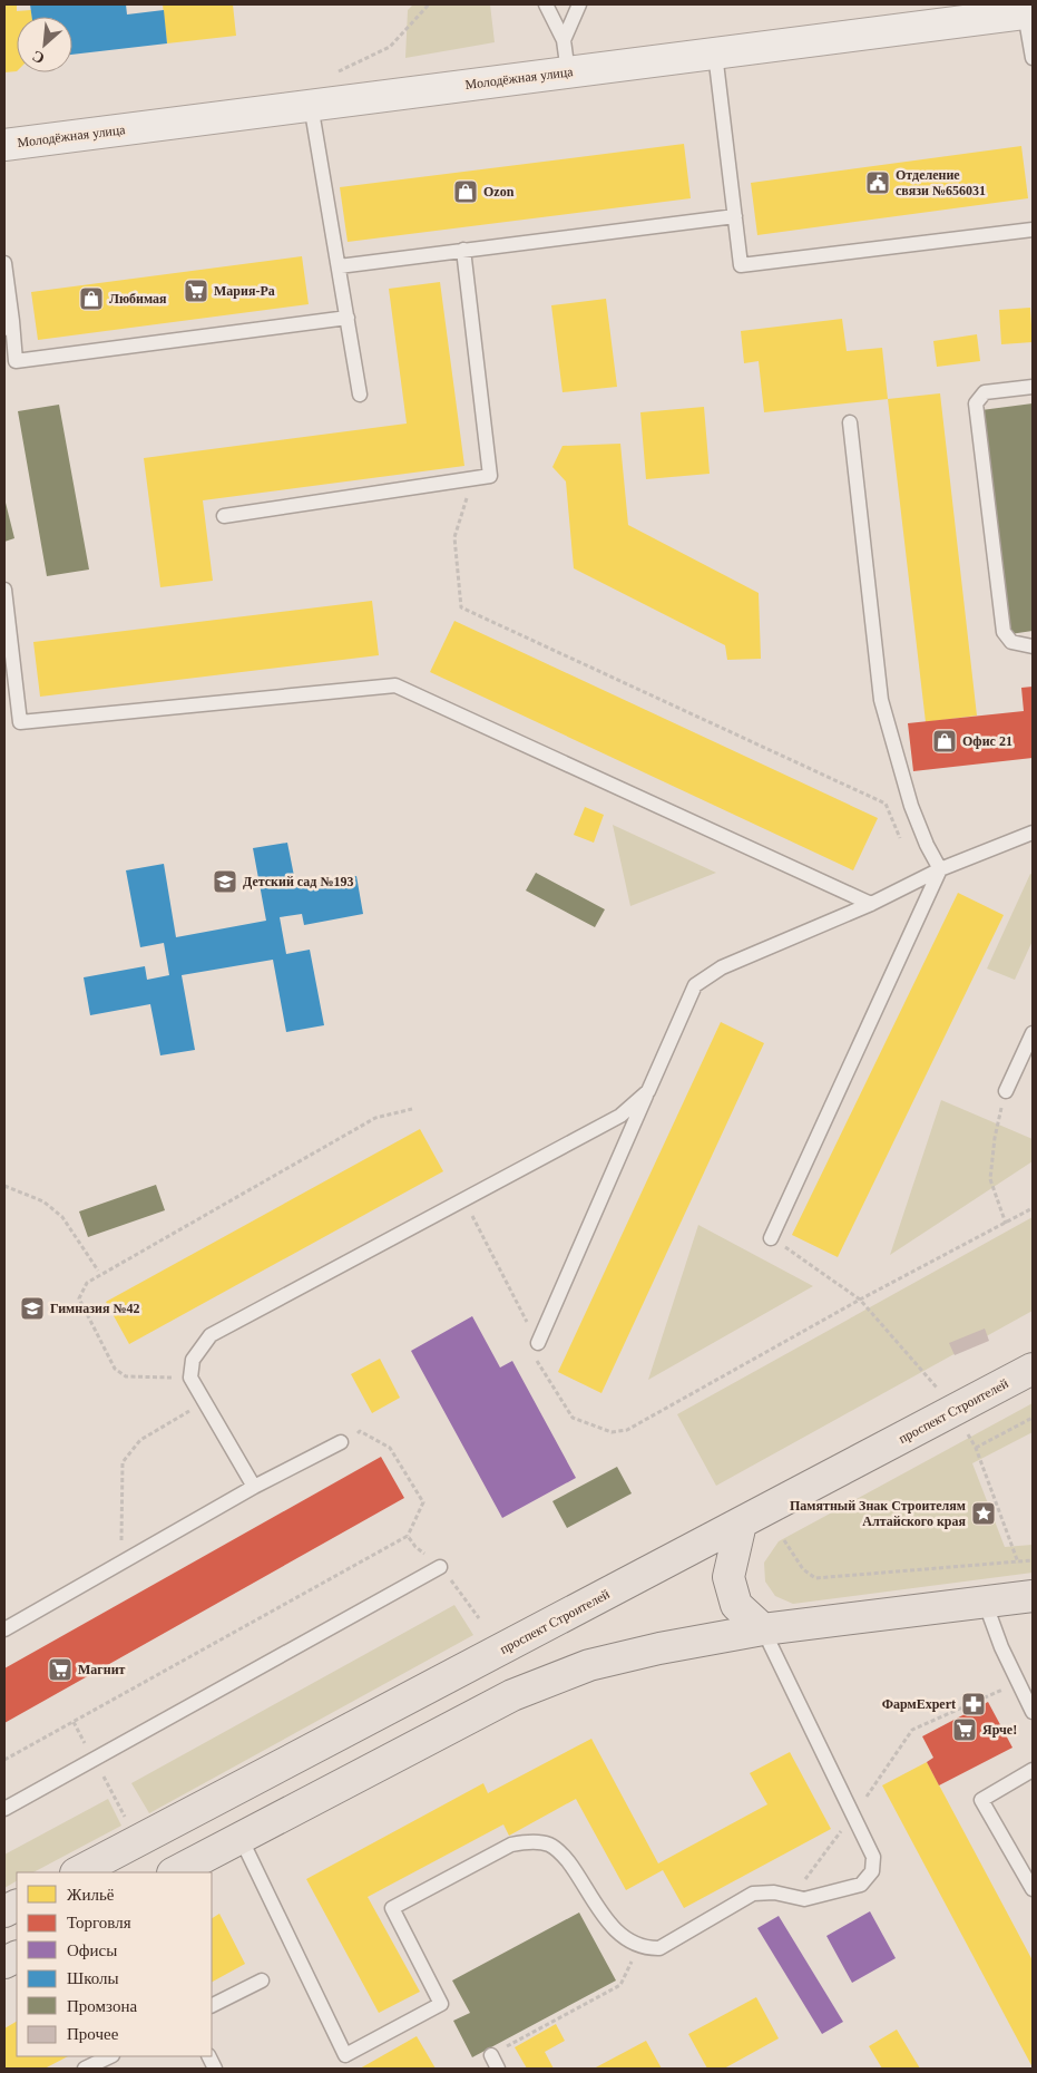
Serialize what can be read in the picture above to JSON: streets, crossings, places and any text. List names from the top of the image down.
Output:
{
  "streets": {
    "main road": ["проспект Строителей"],
    "street": ["Молодёжная улица"]
  },
  "places": {
    "public building": ["Отделение связи №656031"],
    "shop": ["Ozon", "Любимая", "Офис 21"],
    "supermarket": ["Мария-Ра", "Магнит", "Ярче!"],
    "school or university": ["Детский сад №193", "Гимназия №42"],
    "place": ["Памятный Знак Строителям Алтайского края"],
    "pharmacy": ["ФармExpert"]
  },
  "legend": [
    "Жильё",
    "Торговля",
    "Офисы",
    "Школы",
    "Промзона",
    "Прочее"
  ],
  "north": "bottom left"
}
